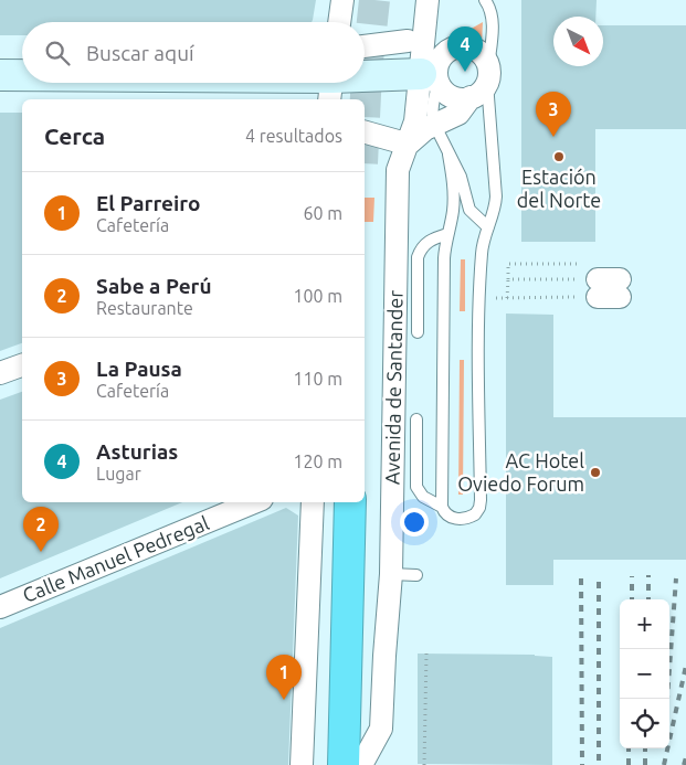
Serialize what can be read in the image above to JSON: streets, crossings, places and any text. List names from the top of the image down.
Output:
{
  "streets": {
    "street": ["Avenida de Santander", "Calle Manuel Pedregal"]
  },
  "places": ["Estación del Norte", "AC Hotel Oviedo Forum"],
  "north": "bottom right",
  "page": {
    "search": "Buscar aquí",
    "pins": [
      "4",
      "3",
      "2",
      "1"
    ],
    "heading": ["Cerca", "4 resultados"],
    "list": [
      {
        "mark": "1",
        "name": "El Parreiro",
        "note": "Cafetería",
        "value": "60 m"
      },
      {
        "mark": "2",
        "name": "Sabe a Perú",
        "note": "Restaurante",
        "value": "100 m"
      },
      {
        "mark": "3",
        "name": "La Pausa",
        "note": "Cafetería",
        "value": "110 m"
      },
      {
        "mark": "4",
        "name": "Asturias",
        "note": "Lugar",
        "value": "120 m"
      }
    ],
    "map_buttons": ["+", "−"]
  }
}
